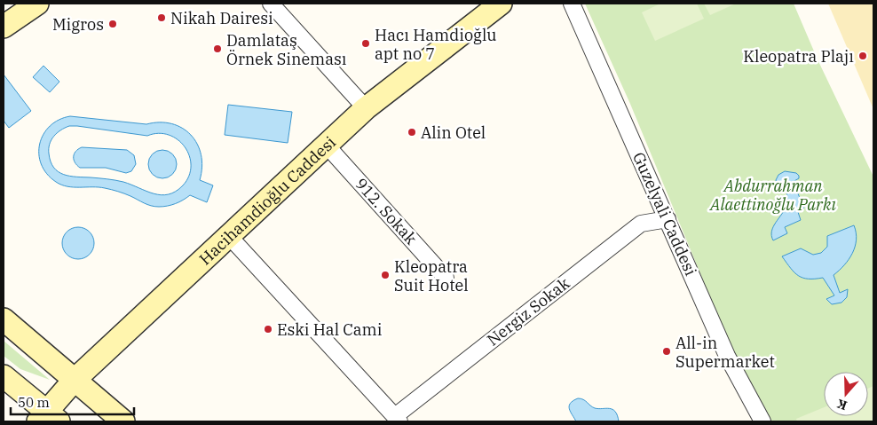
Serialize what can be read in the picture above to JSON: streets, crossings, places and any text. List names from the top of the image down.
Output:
{
  "streets": {
    "street": [
      "Hacihamdioğlu Caddesi",
      "912. Sokak",
      "Guzelyali Caddesi",
      "Nergiz Sokak"
    ]
  },
  "crossings": [
    ["Hacihamdioğlu Caddesi", "912. Sokak"],
    ["Guzelyali Caddesi", "Nergiz Sokak"]
  ],
  "parks": ["Abdurrahman Alaettinoğlu Parkı"],
  "places": [
    "Nikah Dairesi",
    "Migros",
    "Hacı Hamdioğlu apt no 7",
    "Damlataş Örnek Sineması",
    "Kleopatra Plajı",
    "Alin Otel",
    "Kleopatra Suit Hotel",
    "Eski Hal Cami",
    "All-in Supermarket"
  ],
  "scale_bar": "50 m",
  "north": "bottom"
}
